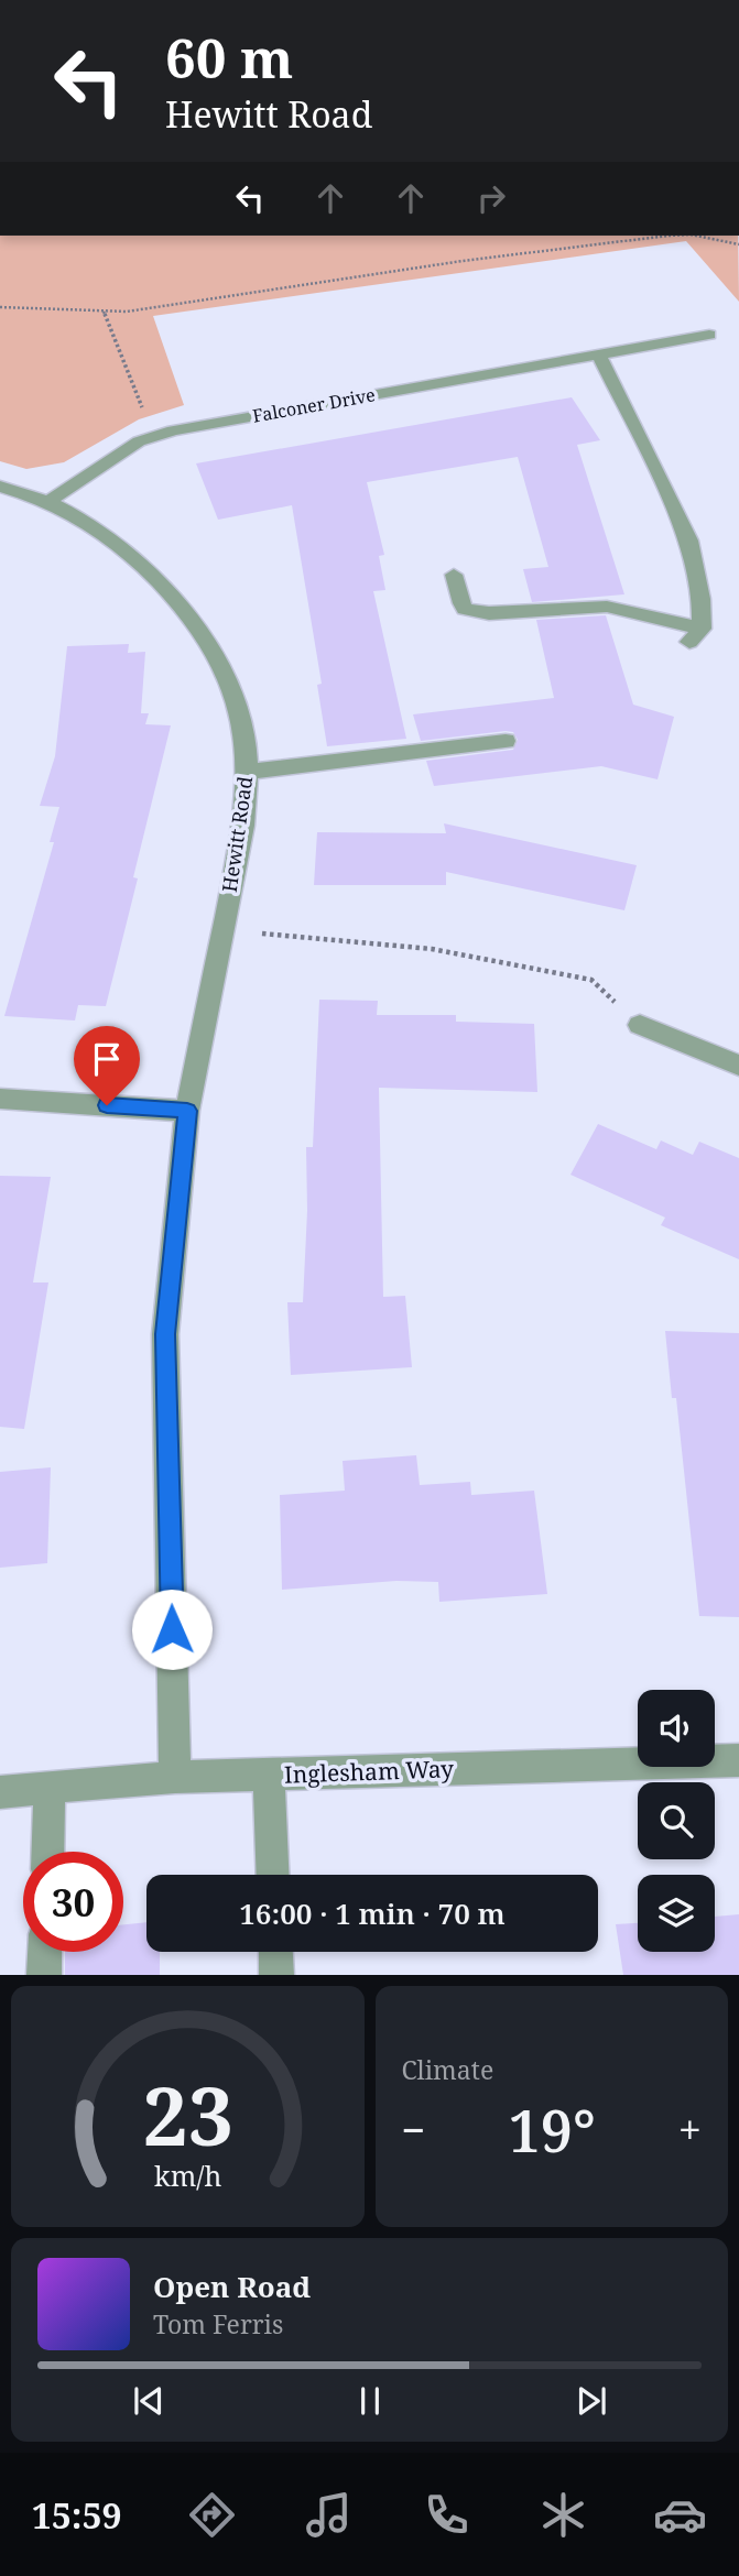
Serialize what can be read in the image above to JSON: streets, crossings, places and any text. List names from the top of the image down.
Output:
{
  "streets": {
    "street": ["Falconer Drive", "Hewitt Road", "Inglesham Way"]
  },
  "crossings": [
    ["Falconer Drive", "Hewitt Road"],
    ["Hewitt Road", "Inglesham Way"]
  ],
  "page": {
    "turn": ["60 m", "Hewitt Road"],
    "limit": "30",
    "trip": "16:00 · 1 min · 70 m",
    "tile": "Climate",
    "heat": ["−", "19°", "+"],
    "song": ["Open Road", "Tom Ferris"],
    "tabs": "15:59",
    "gauge": ["23", "km/h"]
  }
}
